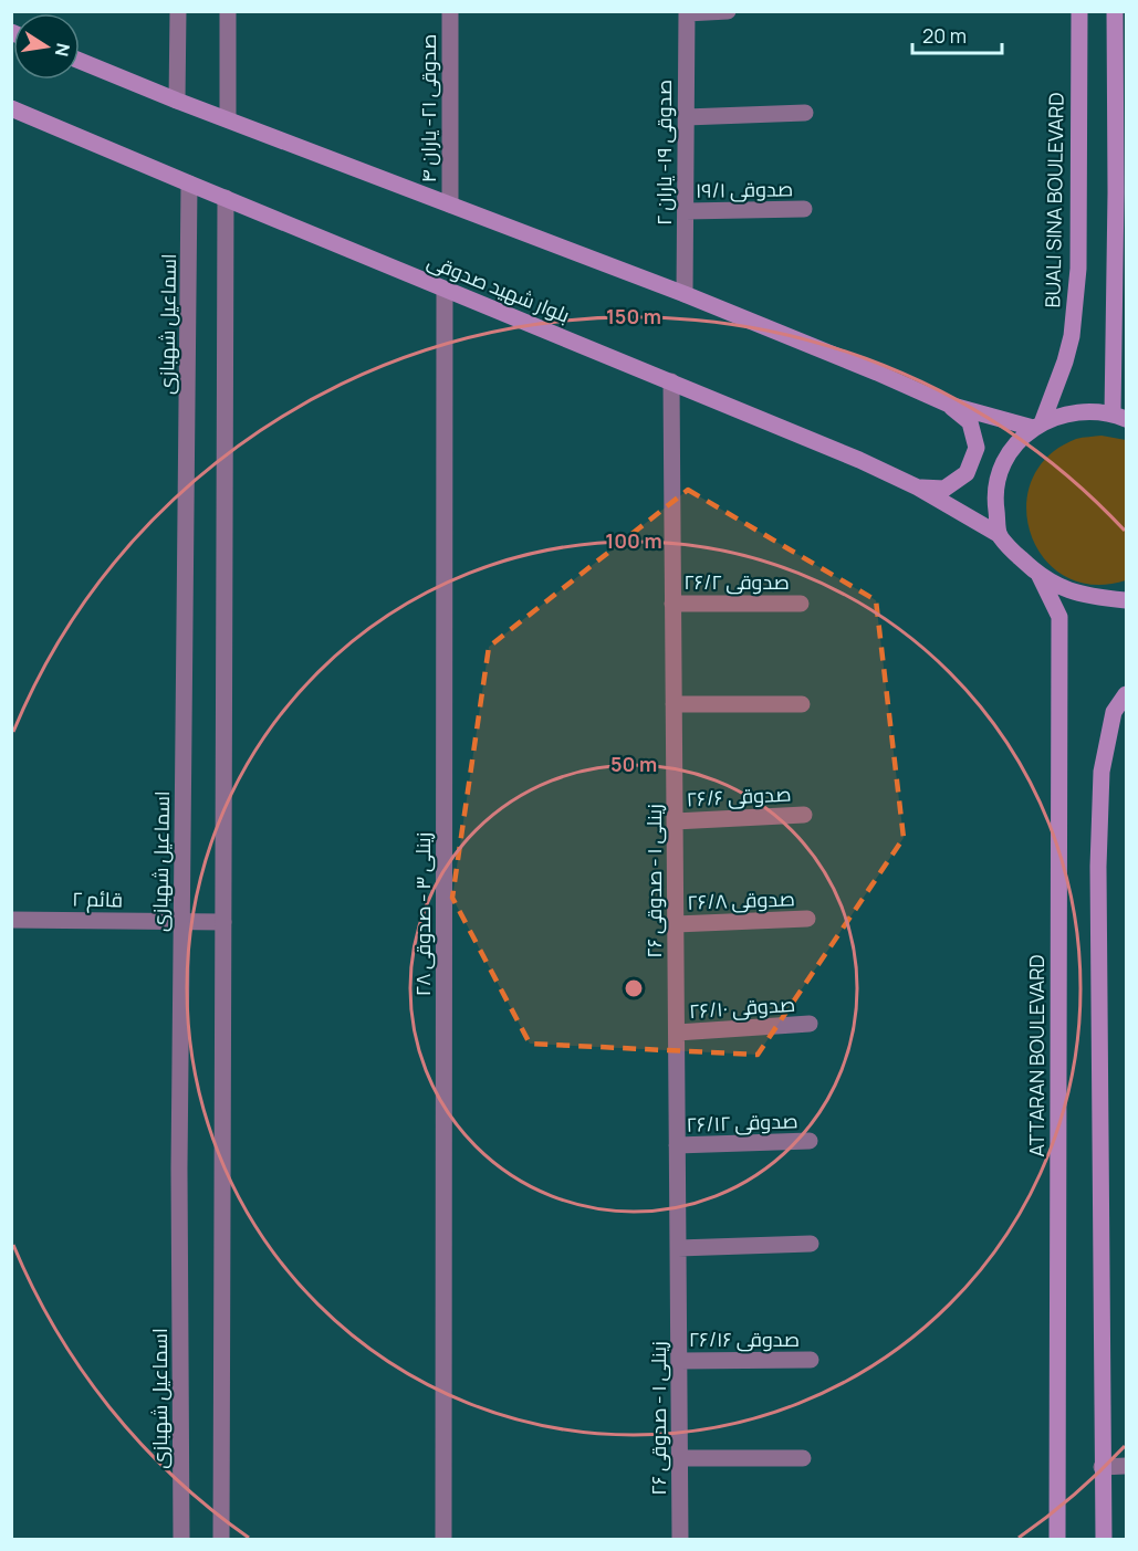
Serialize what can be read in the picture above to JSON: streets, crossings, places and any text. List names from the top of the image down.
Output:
{
  "streets": {
    "main road": ["BUALI SINA BOULEVARD", "بلوار شهید صدوقی", "ATTARAN BOULEVARD"],
    "street": [
      "صدوقی ۲۱- یاران ۴",
      "صدوقی ۱۹- یاران ۲",
      "صدوقی ۱۹/۱",
      "اسماعیل شهبازی",
      "صدوقی ۲۶/۲",
      "صدوقی ۲۶/۶",
      "زینلی ۱ - صدوقی ۲۶",
      "قائم ۲",
      "صدوقی ۲۶/۸",
      "زینلی ۳ - صدوقی ۲۸",
      "صدوقی ۲۶/۱۰",
      "صدوقی ۲۶/۱۲",
      "صدوقی ۲۶/۱۶"
    ]
  },
  "crossings": [
    ["صدوقی ۱۹- یاران ۲", "صدوقی ۱۹/۱"],
    ["بلوار شهید صدوقی", "اسماعیل شهبازی"],
    ["بلوار شهید صدوقی", "زینلی ۱ - صدوقی ۲۶"],
    ["بلوار شهید صدوقی", "زینلی ۳ - صدوقی ۲۸"],
    ["بلوار شهید صدوقی", "ATTARAN BOULEVARD"],
    ["اسماعیل شهبازی", "قائم ۲"],
    ["صدوقی ۲۶/۲", "زینلی ۱ - صدوقی ۲۶"],
    ["صدوقی ۲۶/۶", "زینلی ۱ - صدوقی ۲۶"],
    ["زینلی ۱ - صدوقی ۲۶", "صدوقی ۲۶/۸"],
    ["زینلی ۱ - صدوقی ۲۶", "صدوقی ۲۶/۱۰"],
    ["زینلی ۱ - صدوقی ۲۶", "صدوقی ۲۶/۱۲"],
    ["زینلی ۱ - صدوقی ۲۶", "صدوقی ۲۶/۱۶"]
  ],
  "scale_bar": "20 m",
  "north": "right",
  "rings": ["150 m", "100 m", "50 m"]
}
